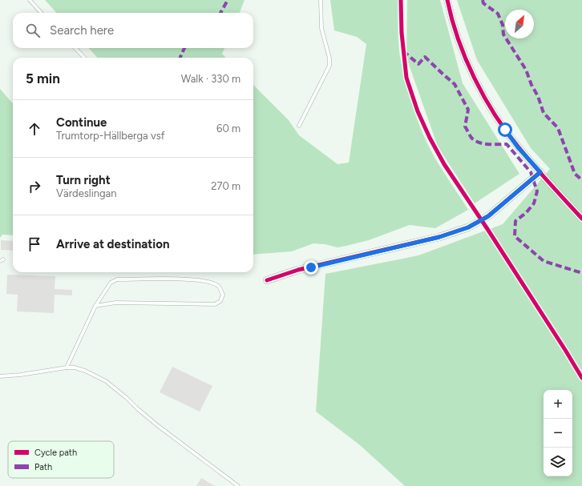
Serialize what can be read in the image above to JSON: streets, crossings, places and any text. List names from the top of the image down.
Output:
{
  "legend": ["Cycle path", "Path"],
  "north": "top right",
  "page": {
    "search": "Search here",
    "heading": ["5 min", "Walk · 330 m"],
    "list": [
      ["Continue", "Trumtorp-Hällberga vsf", "60 m"],
      ["Turn right", "Värdeslingan", "270 m"],
      "Arrive at destination"
    ],
    "map_buttons": ["+", "−"]
  }
}
